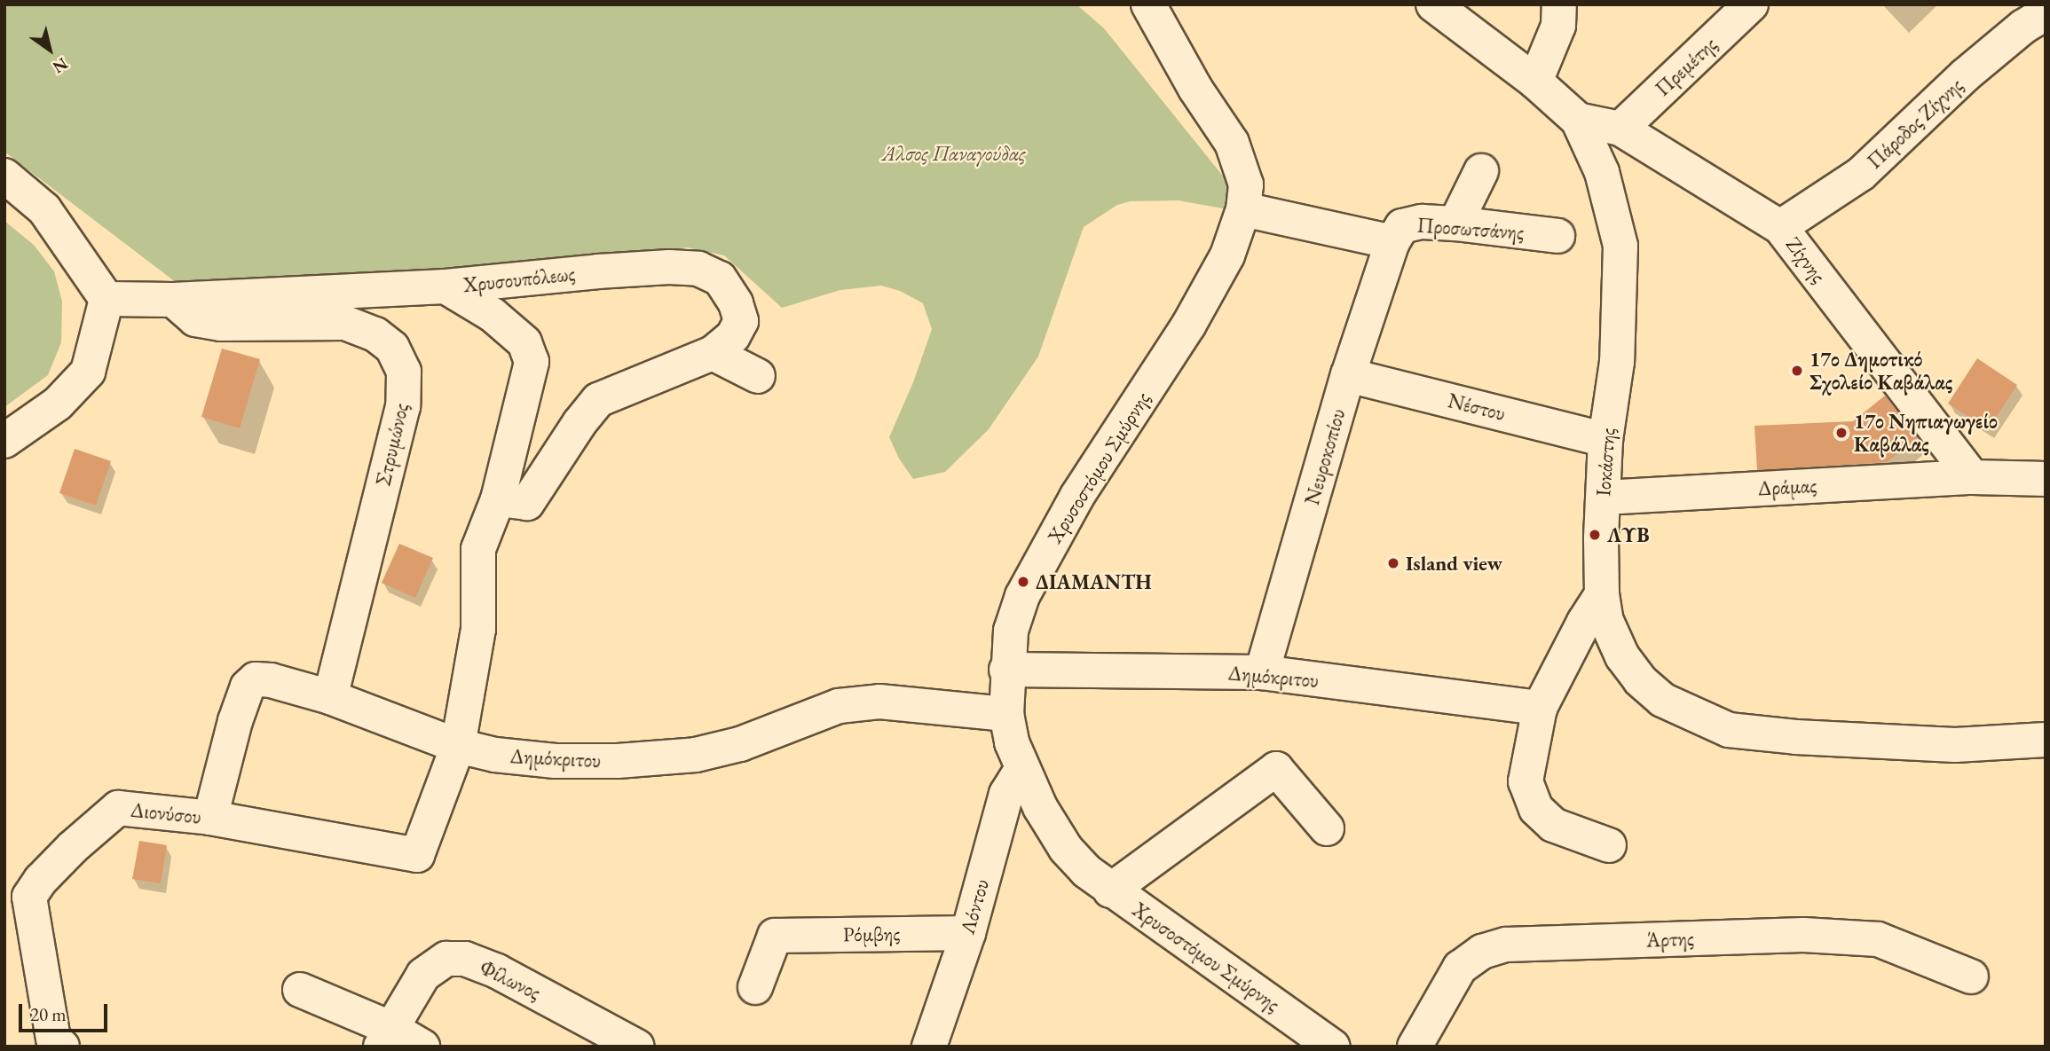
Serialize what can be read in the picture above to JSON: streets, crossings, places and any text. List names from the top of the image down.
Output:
{
  "streets": {
    "street": [
      "Πρεμέτης",
      "Πάροδος Ζίχνης",
      "Προσωτσάνης",
      "Ζίχνης",
      "Χρυσουπόλεως",
      "Νέστου",
      "Στρυμώνος",
      "Νευροκοπίου",
      "Ιοκάστης",
      "Χρυσοστόμου Σμύρνης",
      "Δράμας",
      "Δημόκριτου",
      "Διονύσου",
      "Λόντου",
      "Ρόμβης",
      "Άρτης",
      "Φίλωνος"
    ]
  },
  "crossings": [
    ["Πρεμέτης", "Ζίχνης"],
    ["Πάροδος Ζίχνης", "Ζίχνης"],
    ["Προσωτσάνης", "Νευροκοπίου"],
    ["Ζίχνης", "Ιοκάστης"],
    ["Ζίχνης", "Δράμας"],
    ["Χρυσουπόλεως", "Στρυμώνος"],
    ["Νέστου", "Νευροκοπίου"],
    ["Νέστου", "Ιοκάστης"],
    ["Στρυμώνος", "Δημόκριτου"],
    ["Νευροκοπίου", "Δημόκριτου"],
    ["Ιοκάστης", "Δράμας"],
    ["Χρυσοστόμου Σμύρνης", "Δημόκριτου"],
    ["Χρυσοστόμου Σμύρνης", "Λόντου"],
    ["Δημόκριτου", "Διονύσου"],
    ["Λόντου", "Ρόμβης"]
  ],
  "parks": ["Άλσος Παναγούδας"],
  "places": [
    "17ο Δημοτικό Σχολείο Καβάλας",
    "17ο Νηπιαγωγείο Καβάλας",
    "ΛΥΒ",
    "Island view",
    "ΔΙΑΜΑΝΤΗ"
  ],
  "scale_bar": "20 m",
  "north": "bottom right"
}
